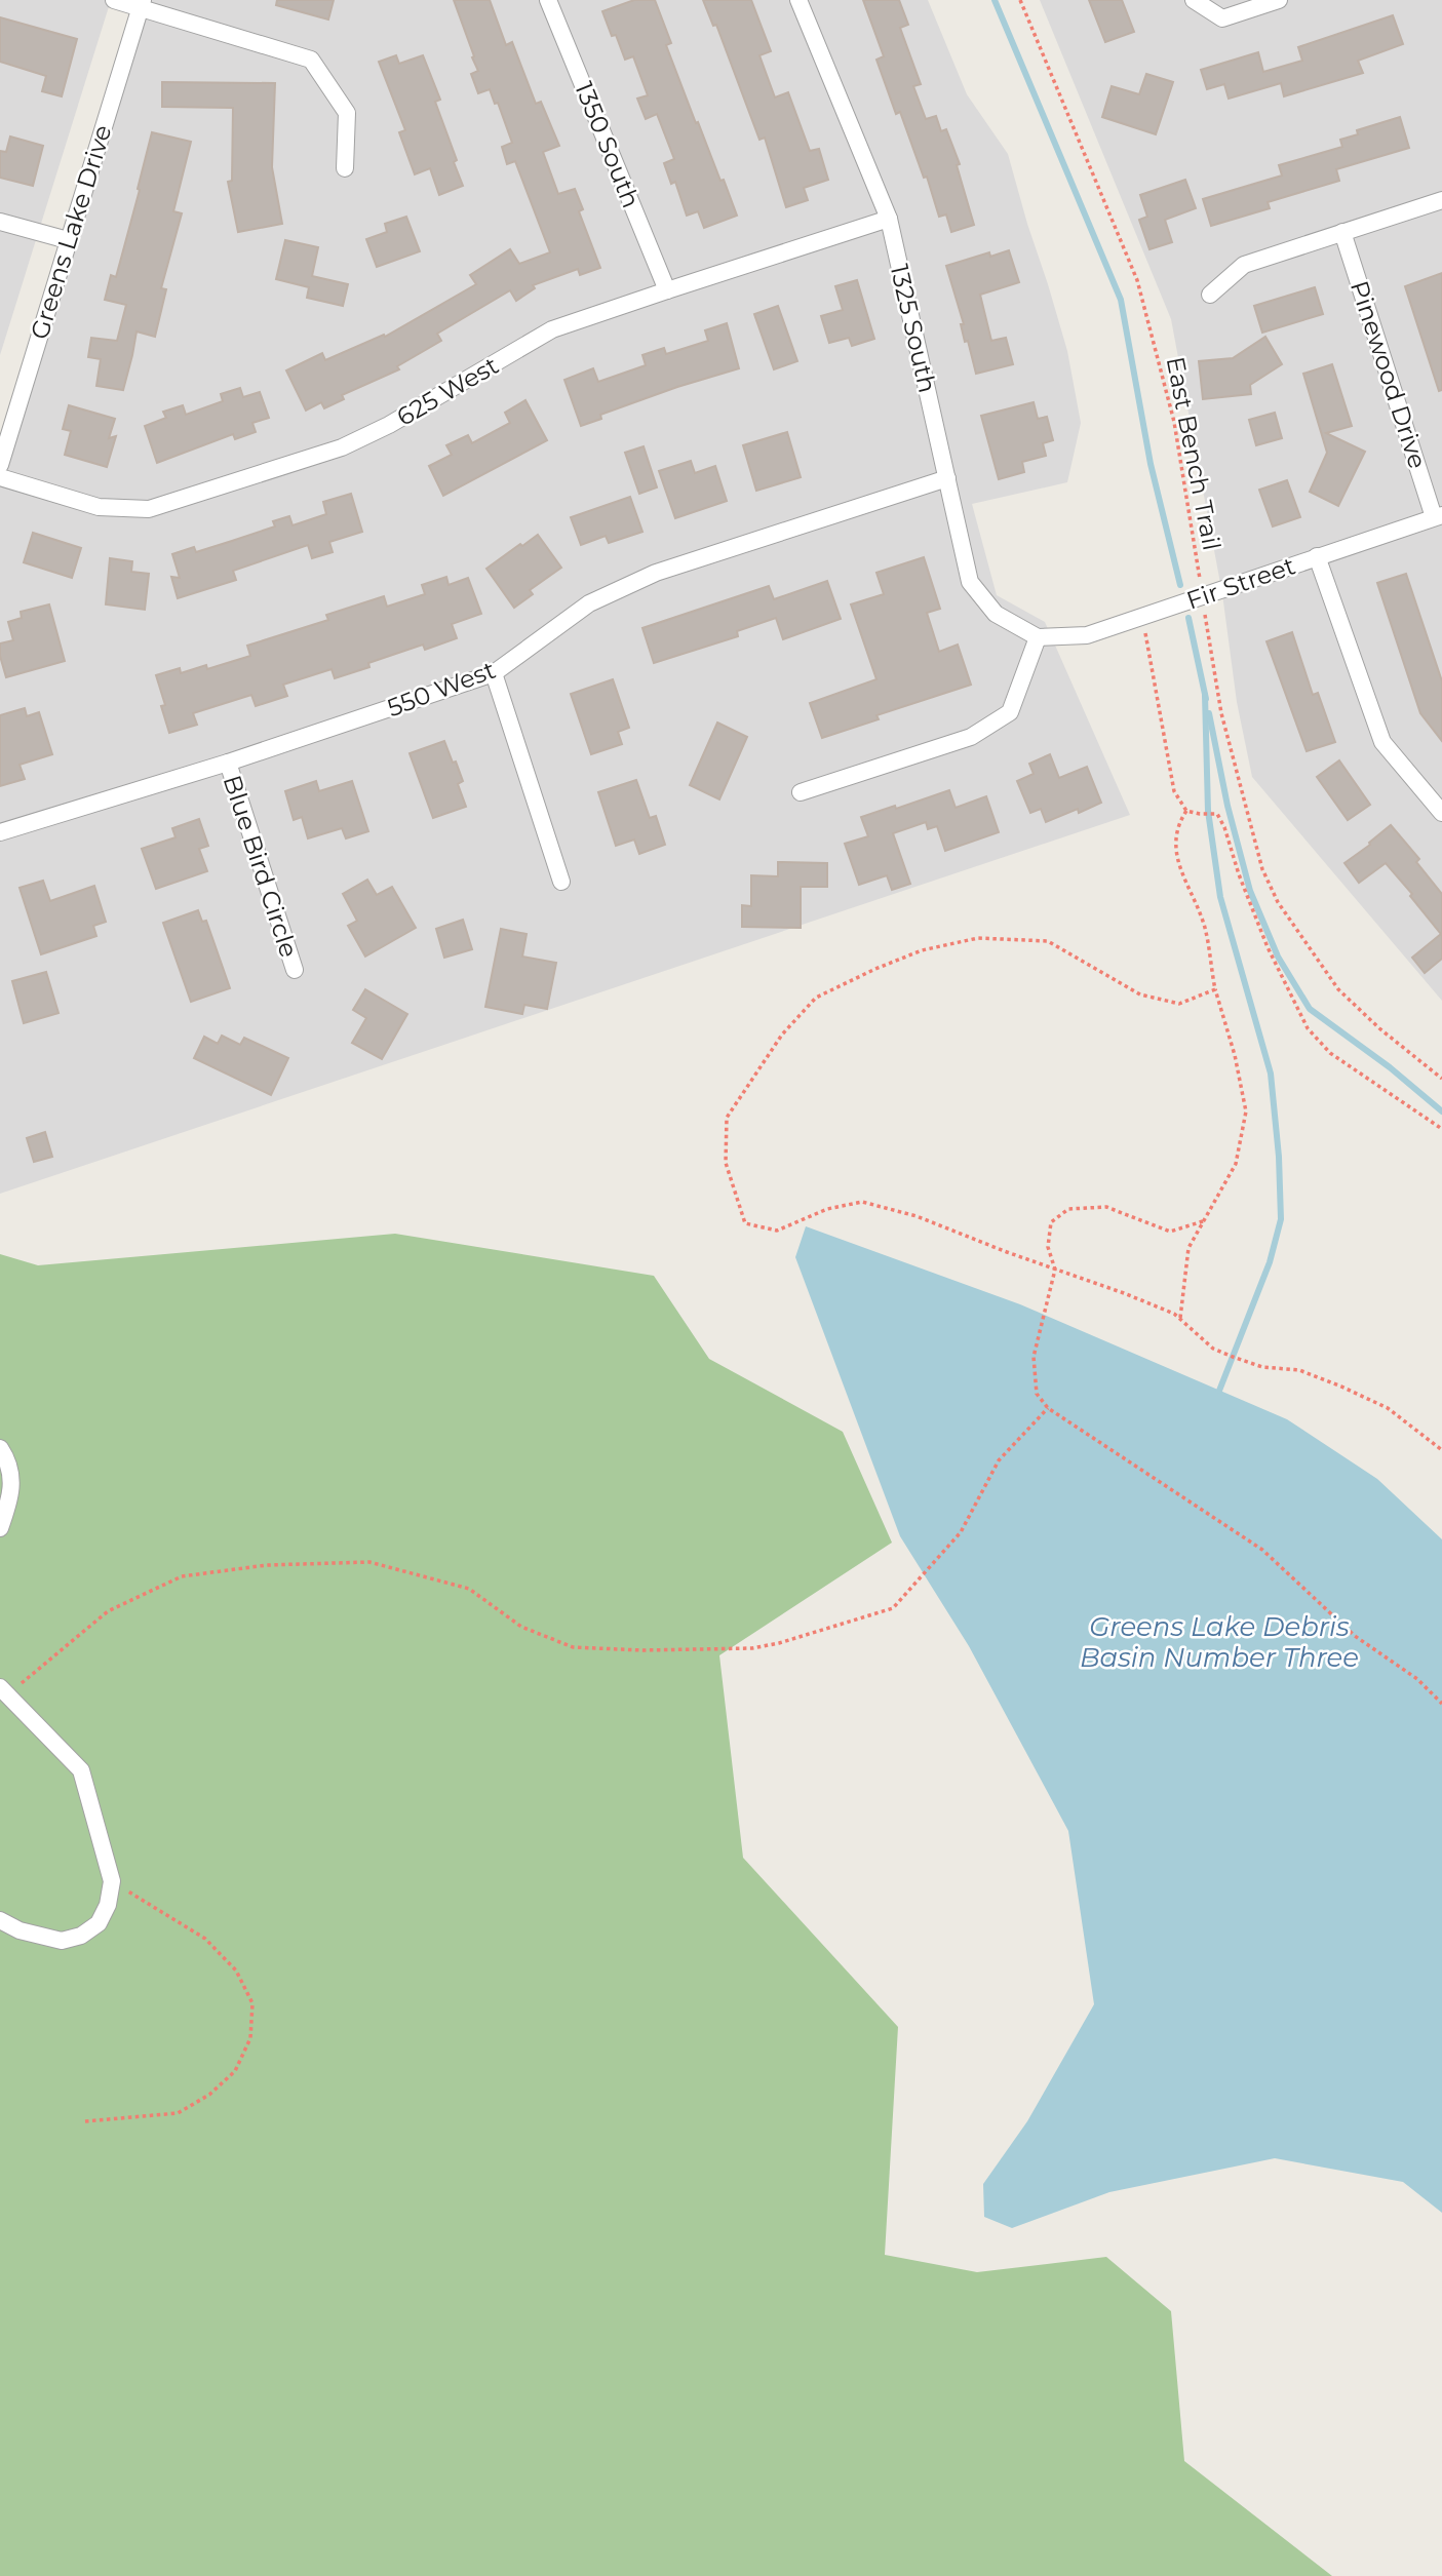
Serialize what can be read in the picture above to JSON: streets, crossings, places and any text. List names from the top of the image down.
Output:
{
  "streets": {
    "street": [
      "1350 South",
      "Greens Lake Drive",
      "1325 South",
      "Pinewood Drive",
      "625 West",
      "Fir Street",
      "550 West",
      "Blue Bird Circle"
    ],
    "path": ["East Bench Trail"]
  },
  "crossings": [
    ["1350 South", "625 West"],
    ["1325 South", "625 West"],
    ["1325 South", "Fir Street"],
    ["1325 South", "550 West"],
    ["Pinewood Drive", "Fir Street"],
    ["East Bench Trail", "Fir Street"],
    ["550 West", "Blue Bird Circle"]
  ],
  "water": ["Greens Lake Debris Basin Number Three"]
}
